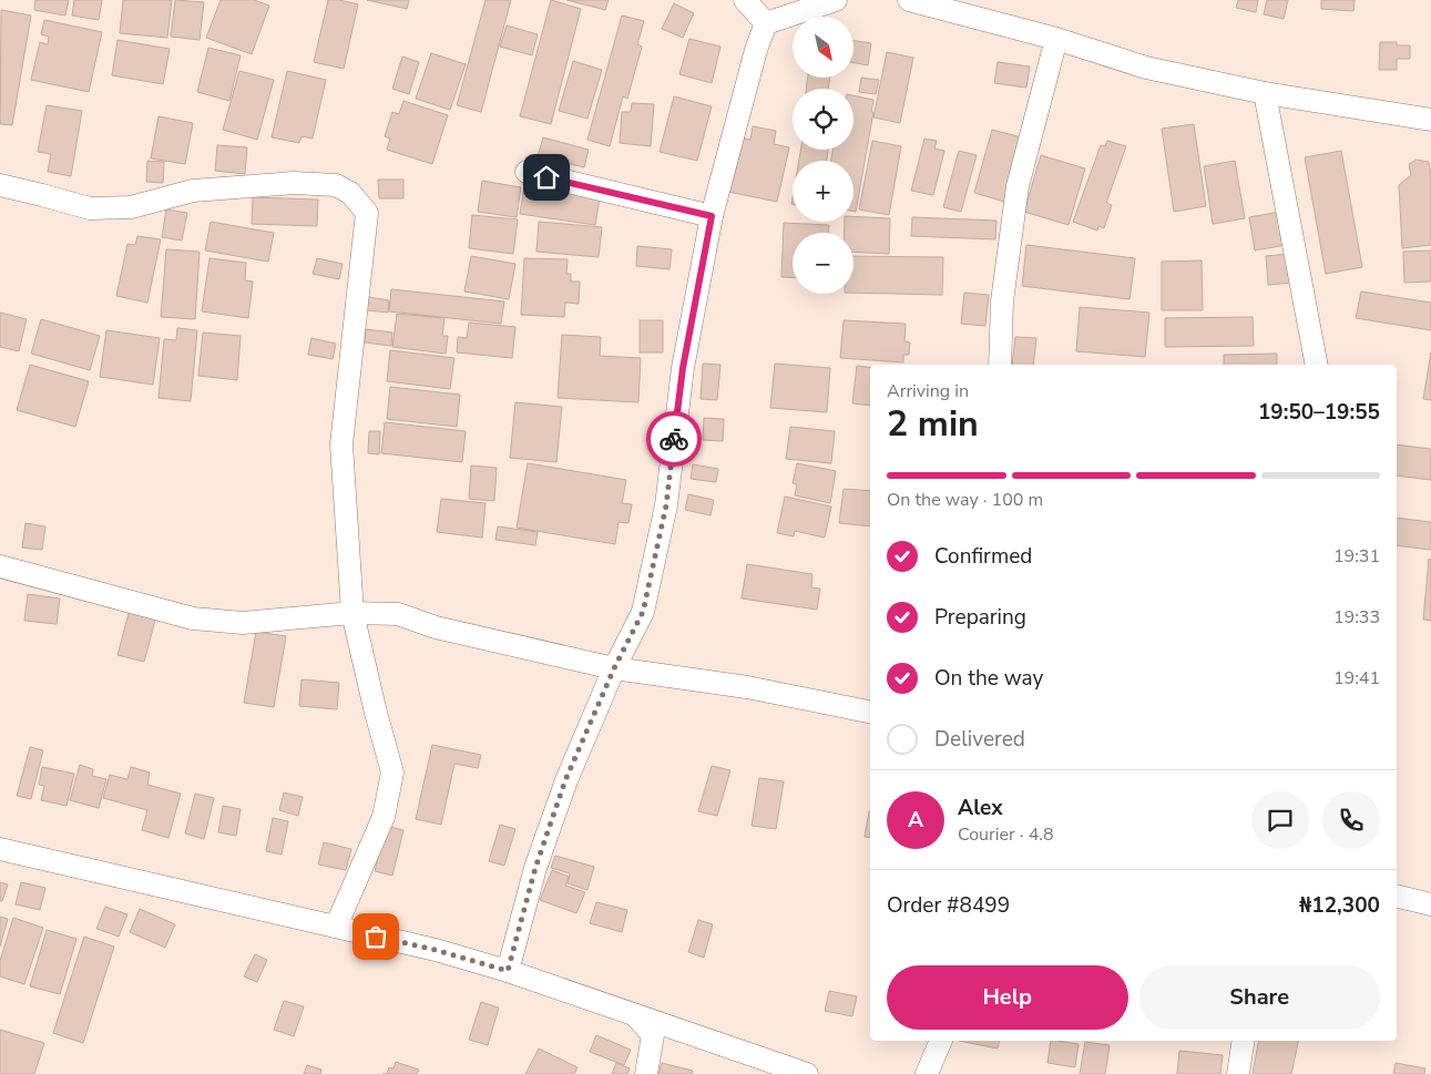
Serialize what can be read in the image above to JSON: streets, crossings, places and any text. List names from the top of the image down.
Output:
{
  "north": "bottom right",
  "page": {
    "map_buttons": ["+", "−"],
    "heading": ["2 min", "Arriving in", "19:50–19:55"],
    "panel": [
      "Alex",
      "Courier · 4.8",
      "Order #8499",
      "₦12,300"
    ],
    "bar": "On the way · 100 m",
    "list": [
      ["Confirmed", "19:31"],
      ["Preparing", "19:33"],
      ["On the way", "19:41"],
      "Delivered"
    ],
    "round": "A",
    "buttons": ["Help", "Share"]
  }
}
